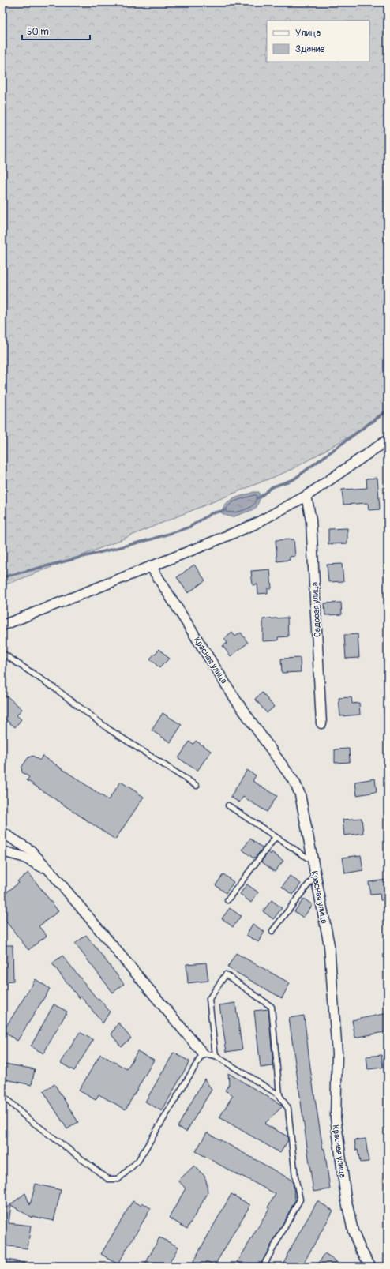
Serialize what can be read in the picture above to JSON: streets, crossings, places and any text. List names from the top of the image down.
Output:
{
  "streets": {
    "street": ["Садовая улица", "Красная улица"]
  },
  "legend": ["Улица", "Здание"],
  "scale_bar": "50 m"
}
